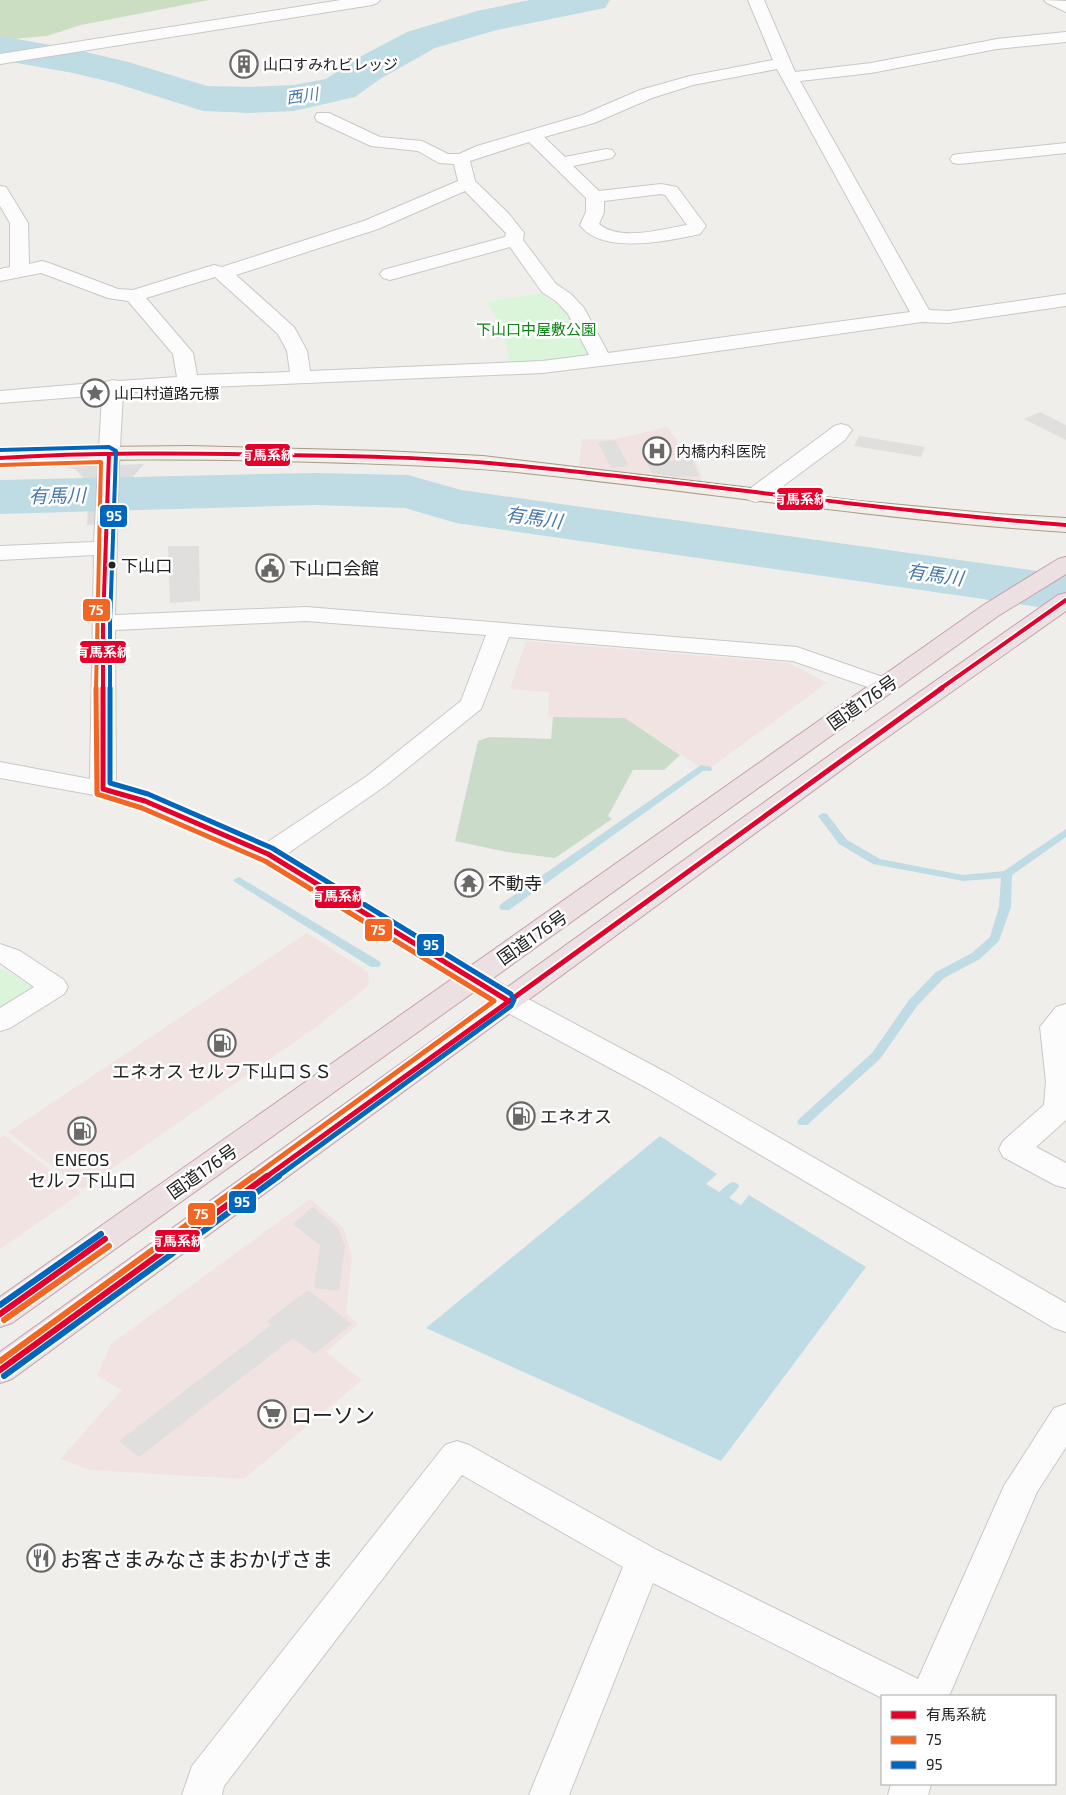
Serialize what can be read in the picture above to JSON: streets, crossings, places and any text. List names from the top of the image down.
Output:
{
  "streets": {
    "highway": ["国道176号"]
  },
  "water": ["西川", "有馬川"],
  "parks": ["下山口中屋敷公園"],
  "places": {
    "building": ["山口すみれビレッジ"],
    "place": ["山口村道路元標"],
    "hospital": ["内橋内科医院"],
    "other": ["下山口"],
    "public building": ["下山口会館"],
    "temple": ["不動寺"],
    "fuel station": ["エネオス セルフ下山口ＳＳ", "エネオス", "ENEOS セルフ下山口"],
    "supermarket": ["ローソン"],
    "restaurant": ["お客さまみなさまおかげさま"]
  },
  "lines": ["transit line 95", "transit line 有馬系統", "transit line 75"],
  "legend": ["有馬系統", "75", "95"]
}
